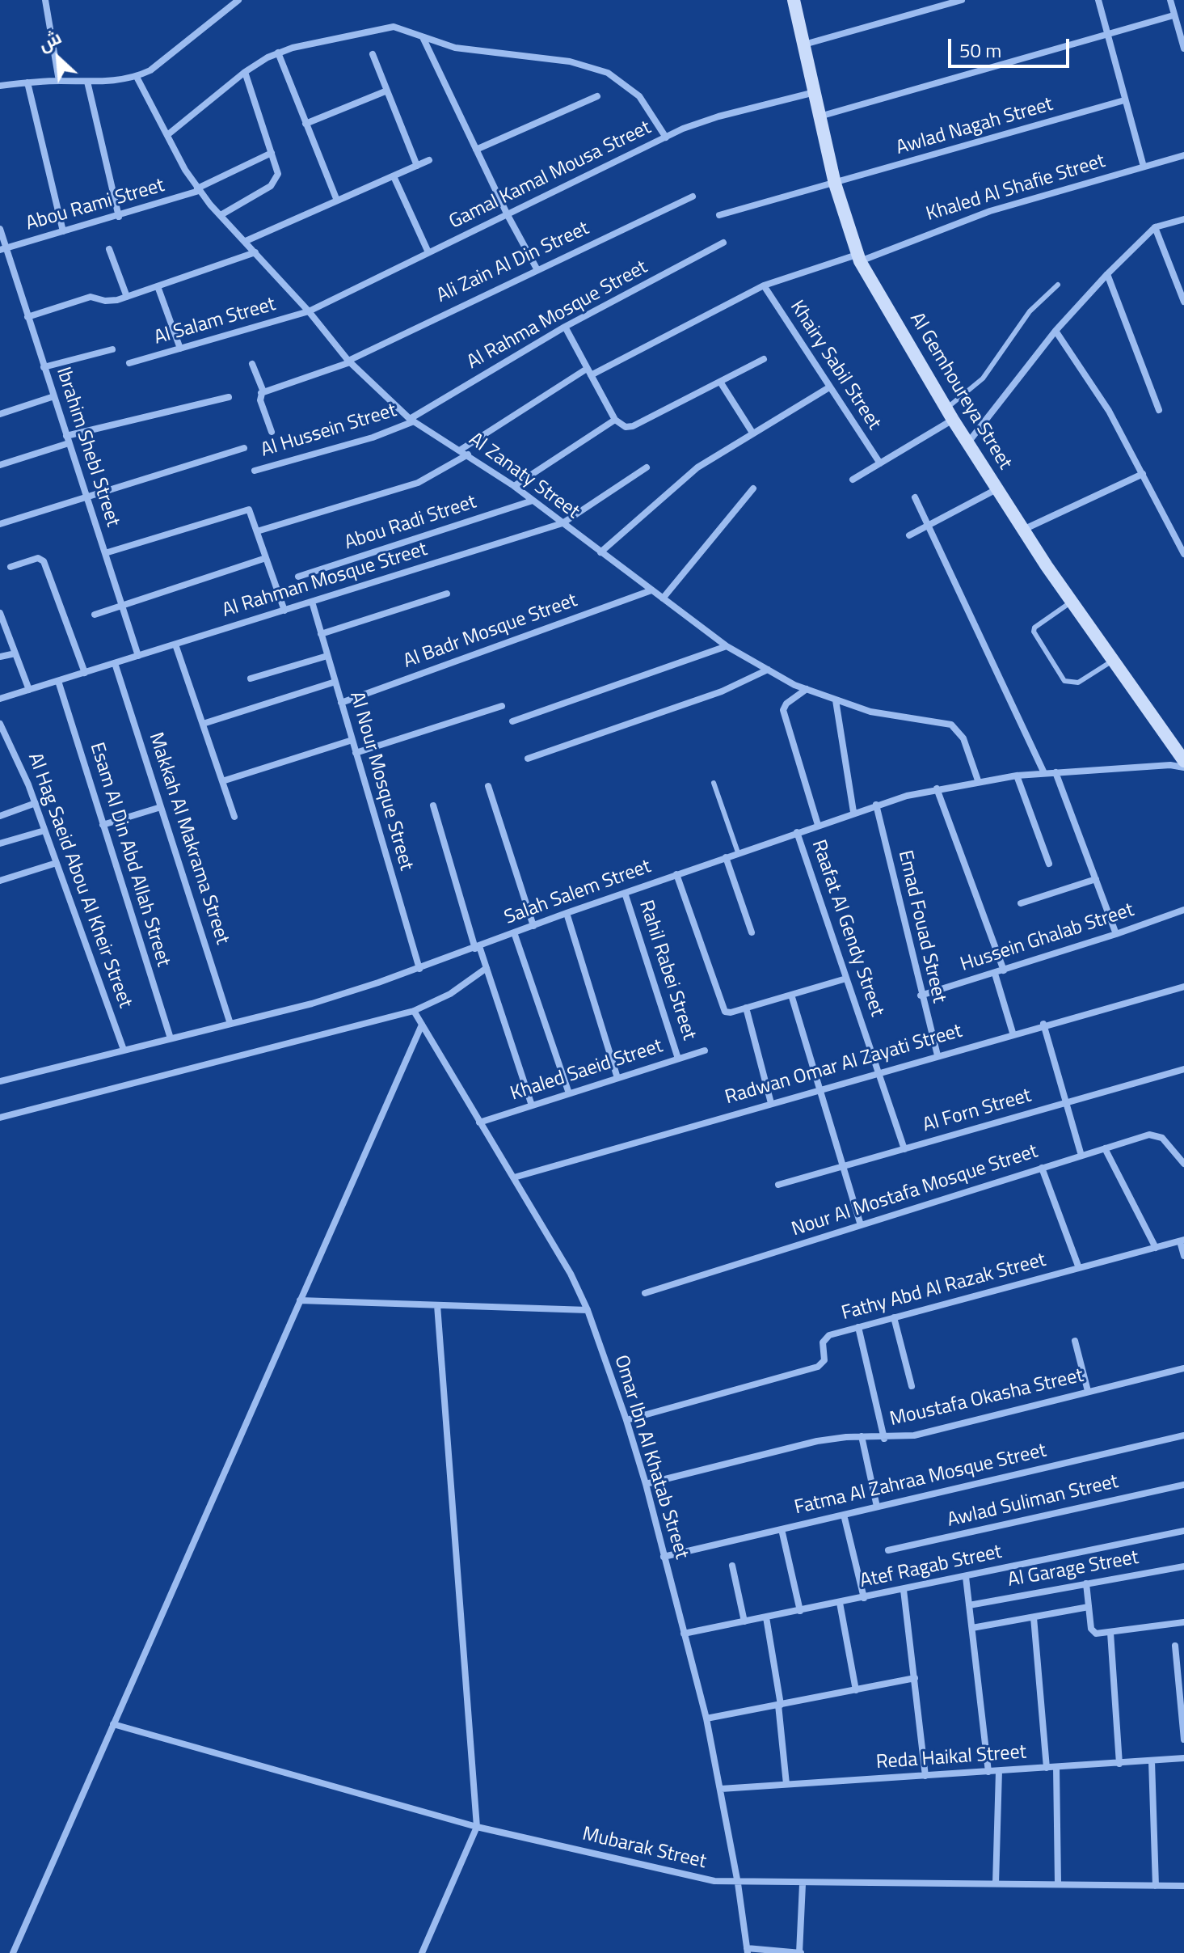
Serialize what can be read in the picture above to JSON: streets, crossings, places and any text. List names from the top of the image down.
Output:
{
  "streets": {
    "main road": ["Al Gemhoureya Street"],
    "street": [
      "Awlad Nagah Street",
      "Gamal Kamal Mousa Street",
      "Khaled Al Shafie Street",
      "Abou Rami Street",
      "Ali Zain Al Din Street",
      "Al Rahma Mosque Street",
      "Al Salam Street",
      "Khairy Sabil Street",
      "Al Hussein Street",
      "Ibrahim Shebl Street",
      "Al Zanaty Street",
      "Abou Radi Street",
      "Al Rahman Mosque Street",
      "Al Badr Mosque Street",
      "Al Nour Mosque Street",
      "Makkah Al Makrama Street",
      "Esam Al Din Abd Allah Street",
      "Al Hag Saeid Abou Al Kheir Street",
      "Salah Salem Street",
      "Emad Fouad Street",
      "Raafat Al Gendy Street",
      "Hussein Ghalab Street",
      "Rahil Rabei Street",
      "Radwan Omar Al Zayati Street",
      "Khaled Saeid Street",
      "Al Forn Street",
      "Nour Al Mostafa Mosque Street",
      "Fathy Abd Al Razak Street",
      "Moustafa Okasha Street",
      "Omar Ibn Al Khatab Street",
      "Fatma Al Zahraa Mosque Street",
      "Awlad Suliman Street",
      "Atef Ragab Street",
      "Al Garage Street",
      "Reda Haikal Street",
      "Mubarak Street"
    ]
  },
  "crossings": [
    ["Awlad Nagah Street", "Al Gemhoureya Street"],
    ["Gamal Kamal Mousa Street", "Al Salam Street"],
    ["Gamal Kamal Mousa Street", "Al Gemhoureya Street"],
    ["Gamal Kamal Mousa Street", "Al Zanaty Street"],
    ["Khaled Al Shafie Street", "Khairy Sabil Street"],
    ["Khaled Al Shafie Street", "Al Gemhoureya Street"],
    ["Khaled Al Shafie Street", "Al Zanaty Street"],
    ["Abou Rami Street", "Ibrahim Shebl Street"],
    ["Abou Rami Street", "Al Zanaty Street"],
    ["Ali Zain Al Din Street", "Al Zanaty Street"],
    ["Al Rahma Mosque Street", "Al Hussein Street"],
    ["Al Rahma Mosque Street", "Al Zanaty Street"],
    ["Al Salam Street", "Al Zanaty Street"],
    ["Al Gemhoureya Street", "Salah Salem Street"],
    ["Al Hussein Street", "Al Zanaty Street"],
    ["Ibrahim Shebl Street", "Al Rahman Mosque Street"],
    ["Al Zanaty Street", "Abou Radi Street"],
    ["Al Zanaty Street", "Al Rahman Mosque Street"],
    ["Al Zanaty Street", "Al Badr Mosque Street"],
    ["Al Zanaty Street", "Salah Salem Street"],
    ["Al Rahman Mosque Street", "Al Nour Mosque Street"],
    ["Al Rahman Mosque Street", "Makkah Al Makrama Street"],
    ["Al Rahman Mosque Street", "Esam Al Din Abd Allah Street"],
    ["Al Badr Mosque Street", "Al Nour Mosque Street"],
    ["Al Nour Mosque Street", "Salah Salem Street"],
    ["Makkah Al Makrama Street", "Salah Salem Street"],
    ["Esam Al Din Abd Allah Street", "Salah Salem Street"],
    ["Al Hag Saeid Abou Al Kheir Street", "Salah Salem Street"],
    ["Salah Salem Street", "Emad Fouad Street"],
    ["Salah Salem Street", "Raafat Al Gendy Street"],
    ["Salah Salem Street", "Rahil Rabei Street"],
    ["Emad Fouad Street", "Hussein Ghalab Street"],
    ["Emad Fouad Street", "Radwan Omar Al Zayati Street"],
    ["Raafat Al Gendy Street", "Radwan Omar Al Zayati Street"],
    ["Raafat Al Gendy Street", "Al Forn Street"],
    ["Rahil Rabei Street", "Khaled Saeid Street"],
    ["Radwan Omar Al Zayati Street", "Omar Ibn Al Khatab Street"],
    ["Khaled Saeid Street", "Omar Ibn Al Khatab Street"],
    ["Fathy Abd Al Razak Street", "Omar Ibn Al Khatab Street"],
    ["Moustafa Okasha Street", "Omar Ibn Al Khatab Street"],
    ["Omar Ibn Al Khatab Street", "Fatma Al Zahraa Mosque Street"],
    ["Omar Ibn Al Khatab Street", "Atef Ragab Street"],
    ["Omar Ibn Al Khatab Street", "Reda Haikal Street"],
    ["Omar Ibn Al Khatab Street", "Mubarak Street"]
  ],
  "scale_bar": "50 m",
  "north": "top left"
}
